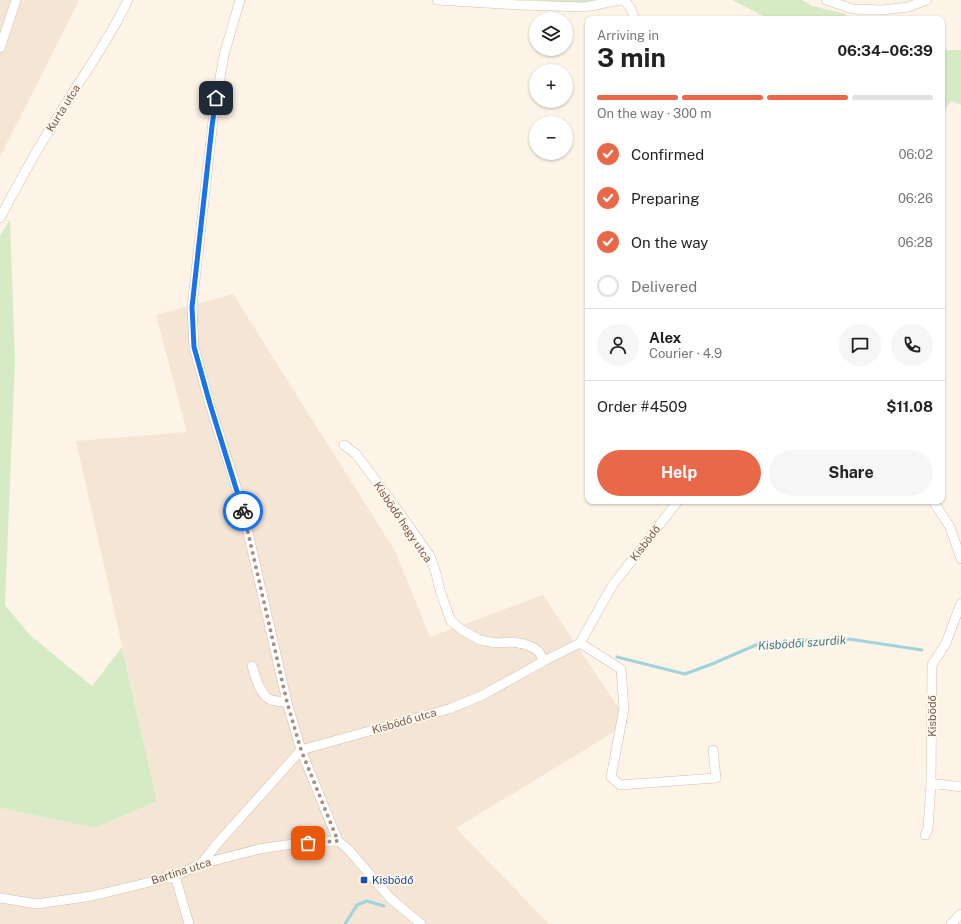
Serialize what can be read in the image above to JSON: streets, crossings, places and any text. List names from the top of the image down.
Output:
{
  "streets": {
    "street": [
      "Kurta utca",
      "Kisbödő hegy utca",
      "Kisbödő",
      "Kisbödő utca",
      "Bartina utca"
    ]
  },
  "crossings": [
    ["Kisbödő hegy utca", "Kisbödő utca"],
    ["Kisbödő", "Kisbödő utca"]
  ],
  "water": ["Kisbödői szurdik"],
  "places": {
    "transit": ["Kisbödő"]
  },
  "page": {
    "map_buttons": ["+", "−"],
    "heading": ["3 min", "Arriving in", "06:34–06:39"],
    "panel": [
      "Alex",
      "Courier · 4.9",
      "Order #4509",
      "$11.08"
    ],
    "bar": "On the way · 300 m",
    "list": [
      ["Confirmed", "06:02"],
      ["Preparing", "06:26"],
      ["On the way", "06:28"],
      "Delivered"
    ],
    "buttons": ["Help", "Share"]
  }
}
